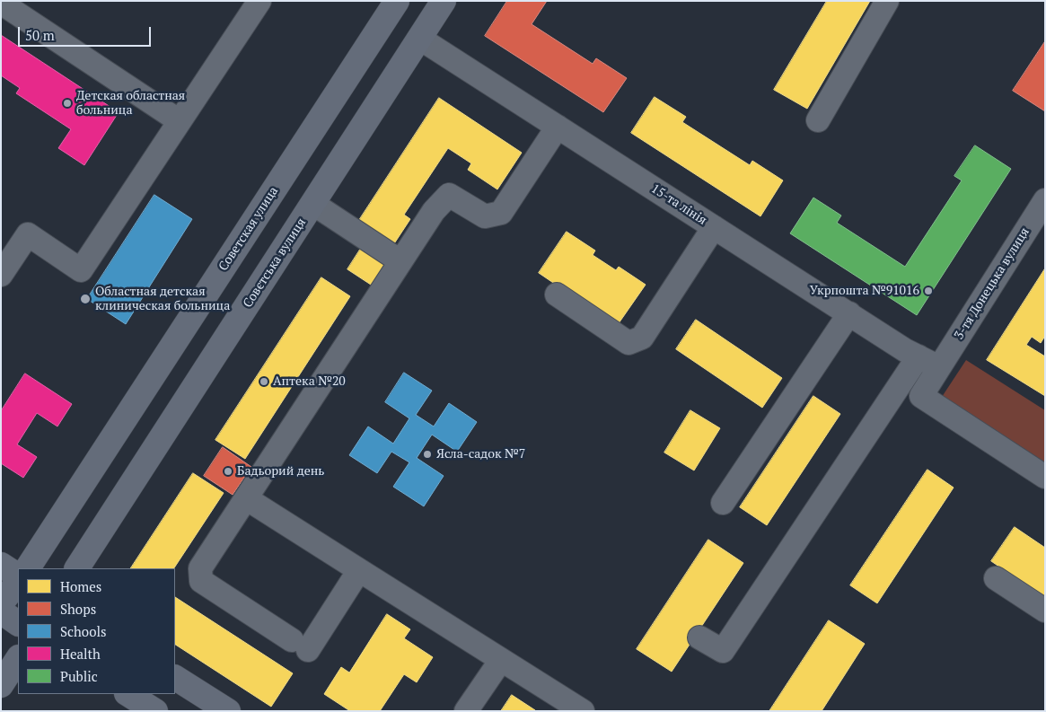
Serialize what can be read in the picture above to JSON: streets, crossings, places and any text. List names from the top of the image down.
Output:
{
  "streets": {
    "main road": ["Советская улица", "Совєтська вулиця"],
    "street": ["15-та лінія", "3-тя Донецька вулиця"]
  },
  "crossings": [
    ["15-та лінія", "Совєтська вулиця"],
    ["15-та лінія", "3-тя Донецька вулиця"]
  ],
  "places": [
    "Детская областная больница",
    "Укрпошта №91016",
    "Областная детская клиническая больница",
    "Аптека №20",
    "Ясла-садок №7",
    "Бадьорий день"
  ],
  "legend": [
    "Homes",
    "Shops",
    "Schools",
    "Health",
    "Public"
  ],
  "scale_bar": "50 m"
}
